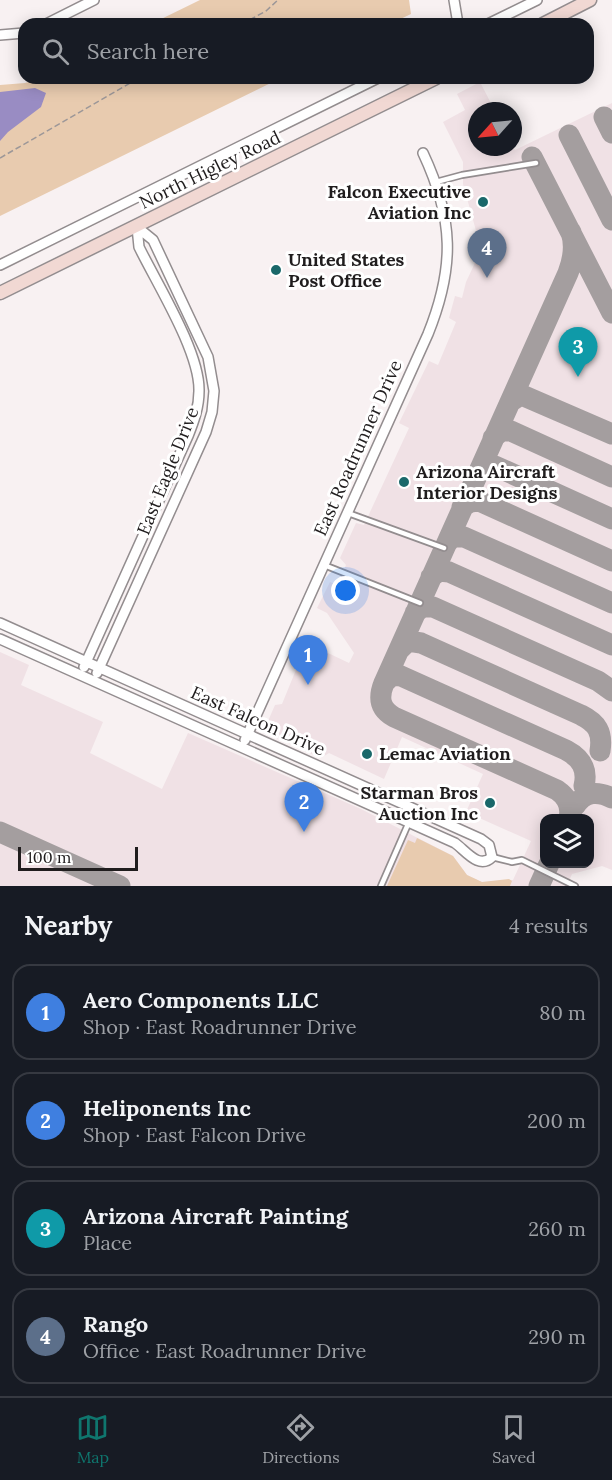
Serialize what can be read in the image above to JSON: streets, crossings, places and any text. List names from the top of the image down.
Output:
{
  "streets": {
    "main road": ["North Higley Road"],
    "street": ["East Roadrunner Drive", "East Eagle Drive", "East Falcon Drive"]
  },
  "crossings": [
    ["North Higley Road", "East Eagle Drive"],
    ["East Roadrunner Drive", "East Falcon Drive"],
    ["East Eagle Drive", "East Falcon Drive"]
  ],
  "places": [
    "Falcon Executive Aviation Inc",
    "United States Post Office",
    "Arizona Aircraft Interior Designs",
    "Lemac Aviation",
    "Starman Bros Auction Inc"
  ],
  "scale_bar": "100 m",
  "north": "bottom left",
  "page": {
    "search": "Search here",
    "pins": [
      "4",
      "3",
      "1",
      "2"
    ],
    "scale": "100 m",
    "heading": ["Nearby", "4 results"],
    "list": [
      {
        "mark": "1",
        "name": "Aero Components LLC",
        "note": "Shop · East Roadrunner Drive",
        "value": "80 m"
      },
      {
        "mark": "2",
        "name": "Heliponents Inc",
        "note": "Shop · East Falcon Drive",
        "value": "200 m"
      },
      {
        "mark": "3",
        "name": "Arizona Aircraft Painting",
        "note": "Place",
        "value": "260 m"
      },
      {
        "mark": "4",
        "name": "Rango",
        "note": "Office · East Roadrunner Drive",
        "value": "290 m"
      }
    ],
    "nav": ["Map", "Directions", "Saved"]
  }
}
